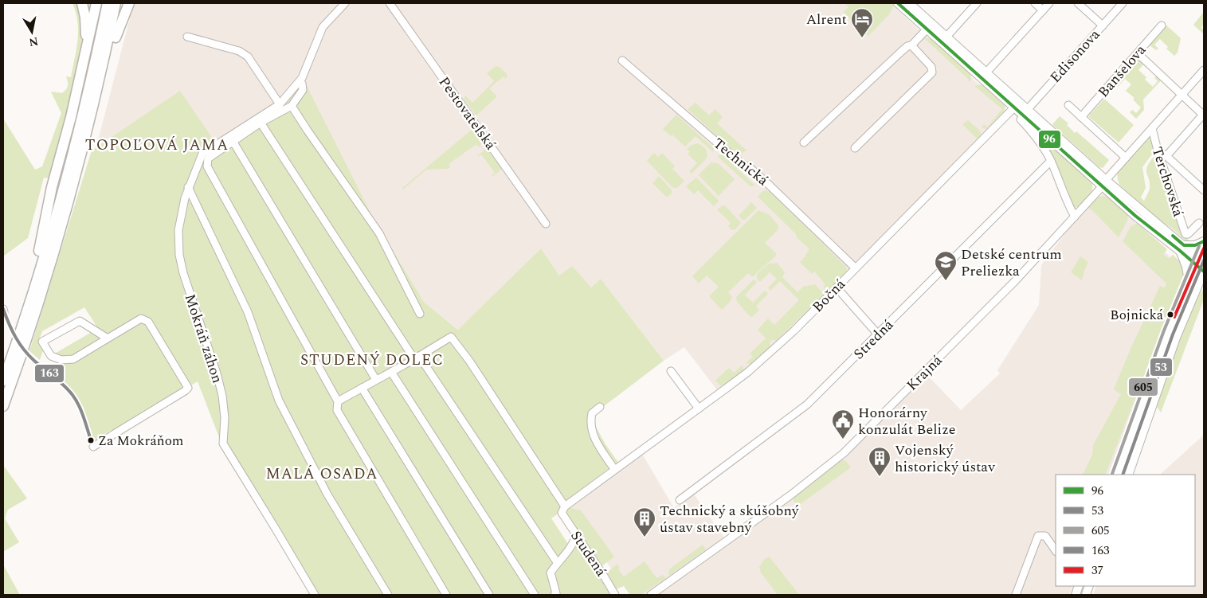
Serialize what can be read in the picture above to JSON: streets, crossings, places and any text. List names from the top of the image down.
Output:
{
  "streets": {
    "street": [
      "Edisonova",
      "Banšelova",
      "Pestovateľská",
      "Technická",
      "Terchovská",
      "Bočná",
      "Mokráň záhon",
      "Stredná",
      "Krajná",
      "Studená"
    ]
  },
  "crossings": [
    ["Technická", "Bočná"],
    ["Bočná", "Studená"]
  ],
  "districts": ["TOPOĽOVÁ JAMA", "STUDENÝ DOLEC", "MALÁ OSADA"],
  "places": {
    "hotel": ["Alrent"],
    "school or university": ["Detské centrum Preliezka"],
    "other": ["Bojnická", "Za Mokráňom"],
    "public building": ["Honorárny konzulát Belize"],
    "building": ["Vojenský historický ústav", "Technický a skúšobný ústav stavebný"]
  },
  "lines": [
    "transit line 96",
    "transit line 605",
    "transit line 37",
    "transit line 53",
    "transit line 163"
  ],
  "legend": [
    "96",
    "53",
    "605",
    "163",
    "37"
  ],
  "north": "bottom"
}
